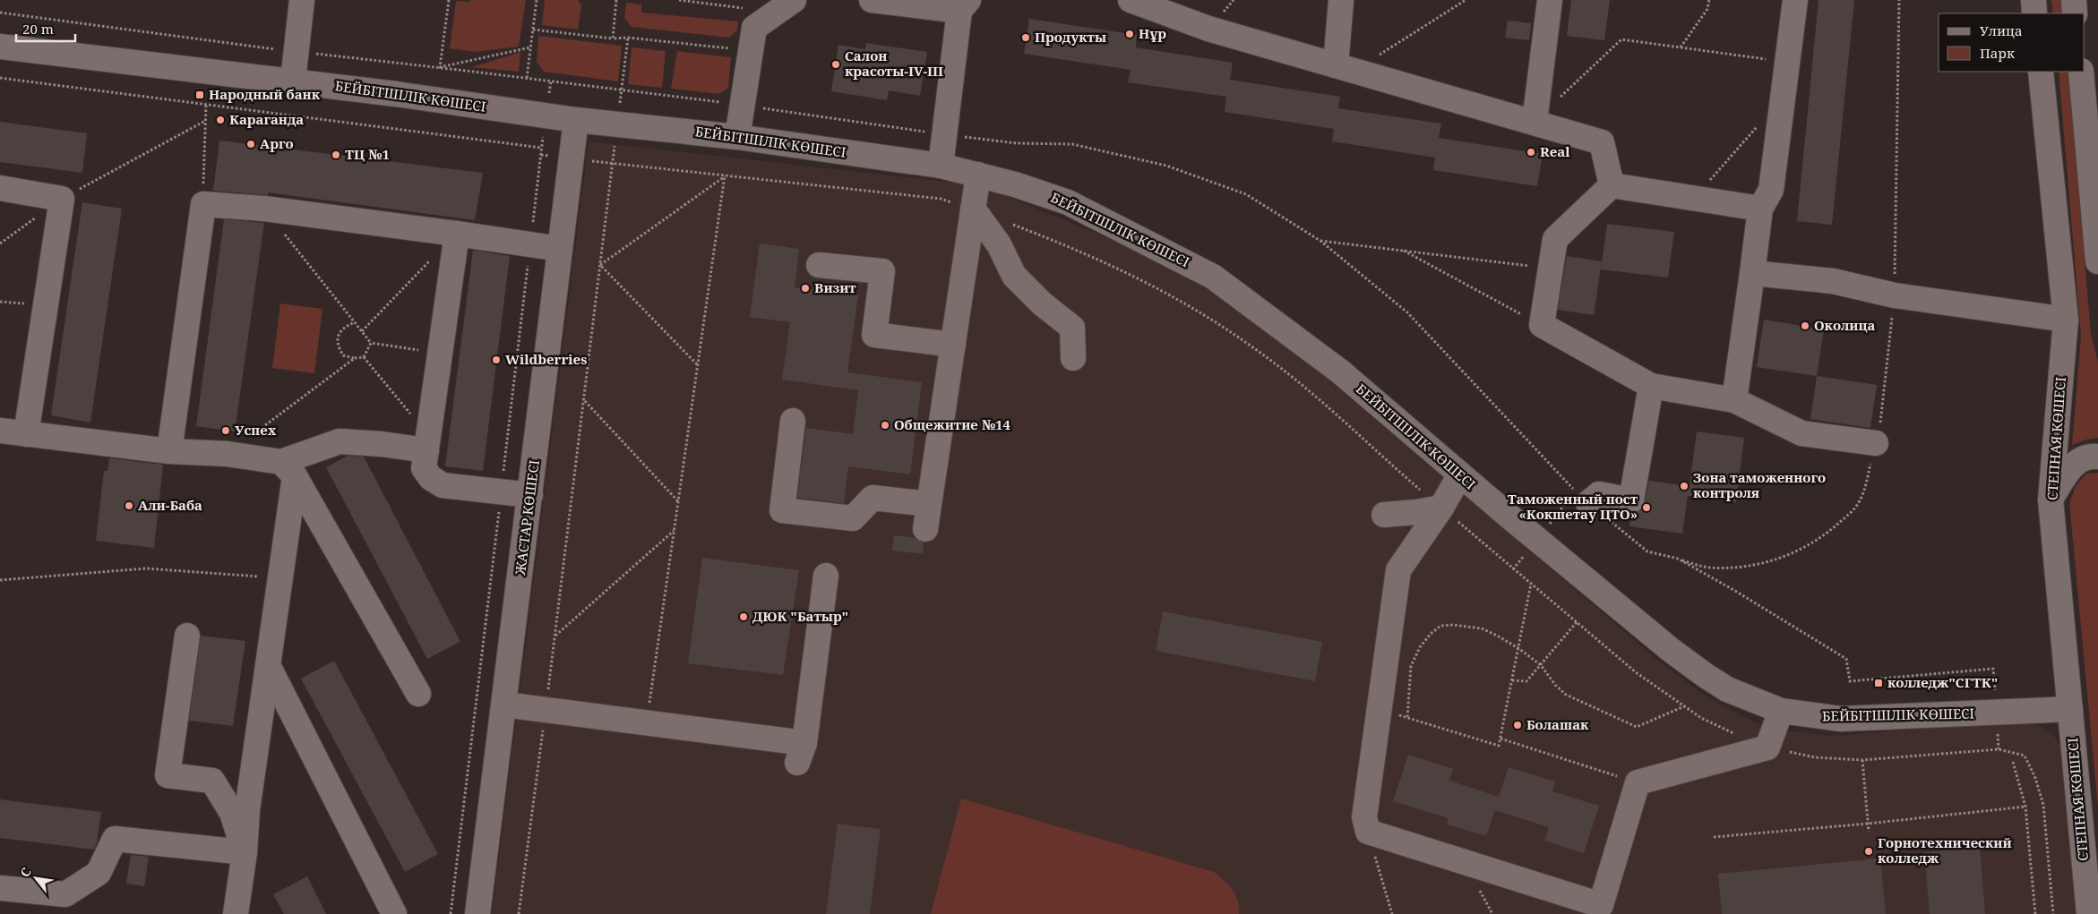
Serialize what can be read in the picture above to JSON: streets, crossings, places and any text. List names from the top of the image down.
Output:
{
  "streets": {
    "street": ["БЕЙБІТШІЛІК КӨШЕСІ", "СТЕПНАЯ КӨШЕСІ", "ЖАСТАР КӨШЕСІ"]
  },
  "crossings": [
    ["БЕЙБІТШІЛІК КӨШЕСІ", "СТЕПНАЯ КӨШЕСІ"],
    ["БЕЙБІТШІЛІК КӨШЕСІ", "ЖАСТАР КӨШЕСІ"]
  ],
  "places": {
    "other": [
      "Нұр",
      "Продукты",
      "Салон красоты-IV-III",
      "Караганда",
      "Арго",
      "Real",
      "ТЦ №1",
      "Визит",
      "Околица",
      "Wildberries",
      "Общежитие №14",
      "Успех",
      "Зона таможенного контроля",
      "Али-Баба",
      "Таможенный пост «Кокшетау ЦТО»",
      "ДЮК \"Батыр\"",
      "Болашак",
      "Горнотехнический колледж"
    ],
    "transit": ["Народный банк", "колледж\"СГТК\""]
  },
  "legend": ["Улица", "Парк"],
  "scale_bar": "20 m",
  "north": "top left"
}
